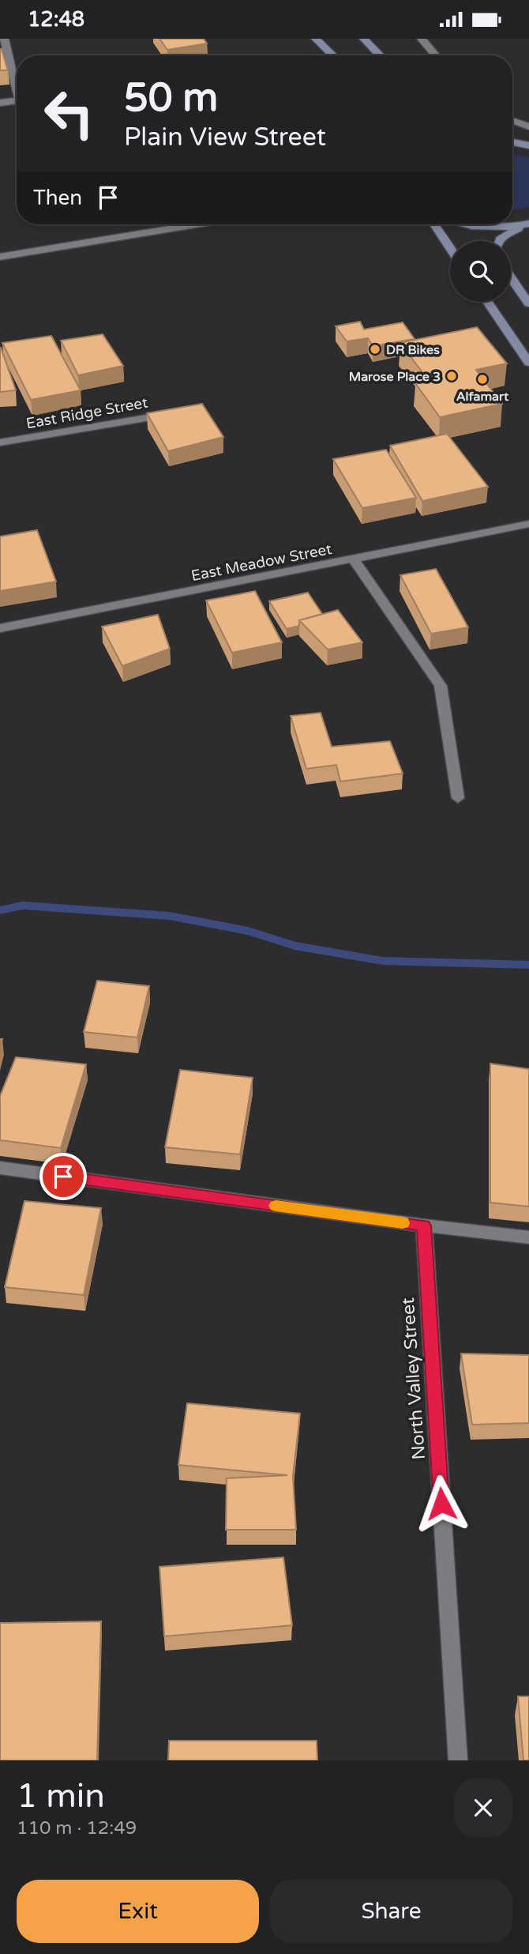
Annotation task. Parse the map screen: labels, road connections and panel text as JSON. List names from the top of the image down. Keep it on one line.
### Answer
{"streets":{"street":["East Ridge Street","East Meadow Street","North Valley Street"]},"places":["DR Bikes","Marose Place 3","Alfamart"],"page":{"status":"12:48","turn":["50 m","Plain View Street"],"then":"Then","heading":["1 min","110 m · 12:49"],"buttons":["Exit","Share"]}}
